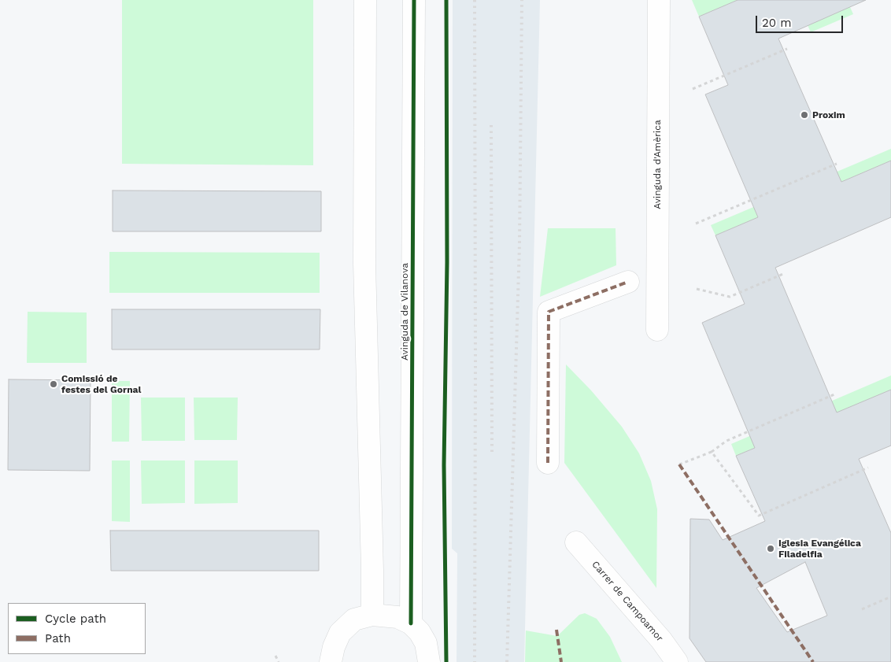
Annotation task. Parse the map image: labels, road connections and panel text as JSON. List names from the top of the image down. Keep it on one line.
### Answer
{"streets":{"street":["Avinguda d'Amèrica","Avinguda de Vilanova","Carrer de Campoamor"]},"places":["Proxim","Comissió de festes del Gornal","Iglesia Evangélica Filadelfia"],"legend":["Cycle path","Path"],"scale_bar":"20 m"}
